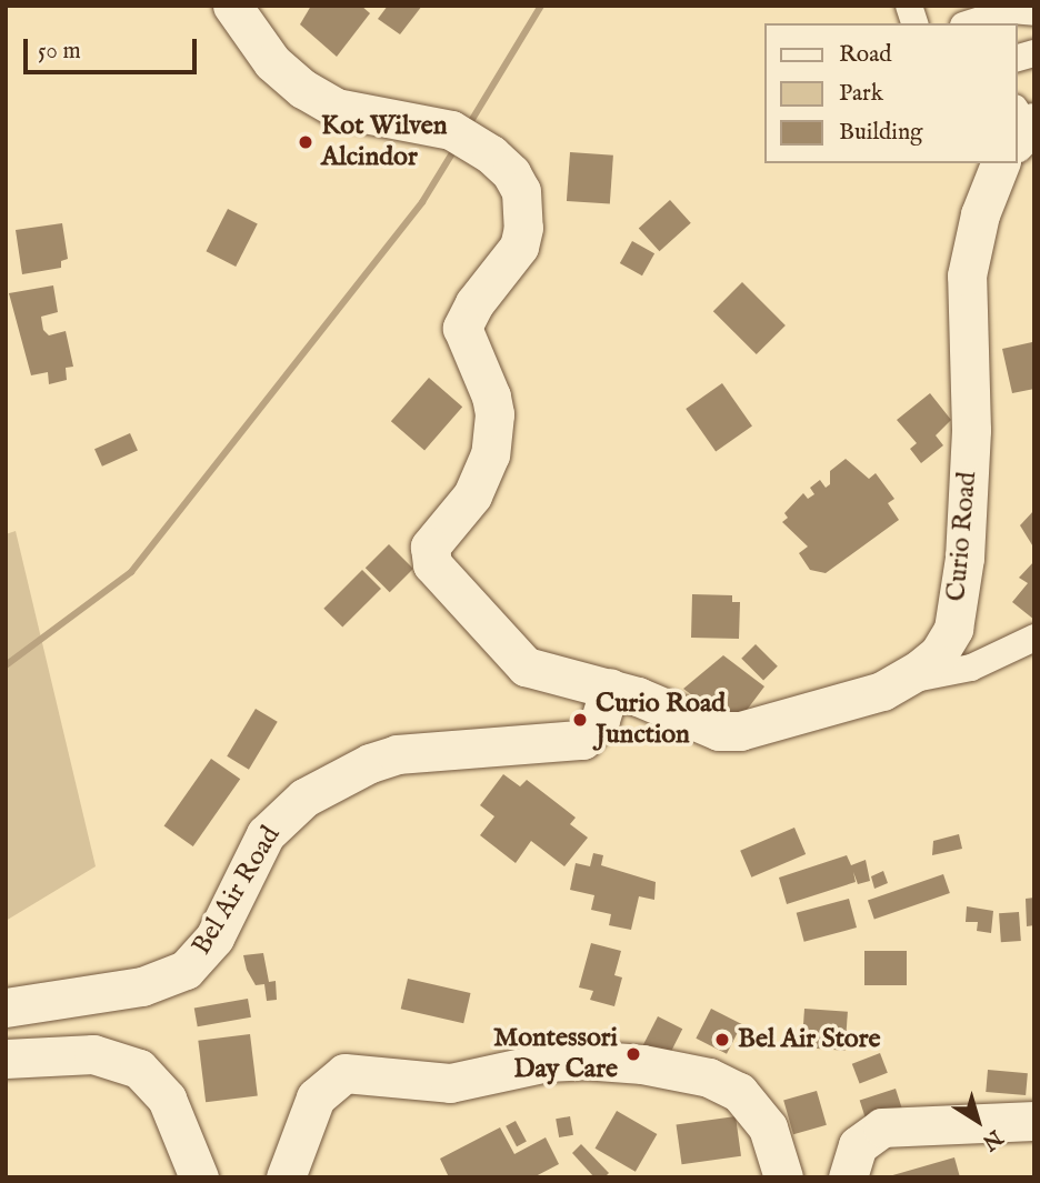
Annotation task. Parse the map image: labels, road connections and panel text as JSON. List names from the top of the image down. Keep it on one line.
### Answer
{"streets":{"main road":["Curio Road","Bel Air Road"]},"crossings":[["Curio Road","Bel Air Road"]],"places":["Kot Wilven Alcindor","Curio Road Junction","Bel Air Store","Montessori Day Care"],"legend":["Road","Park","Building"],"scale_bar":"50 m","north":"bottom right"}
